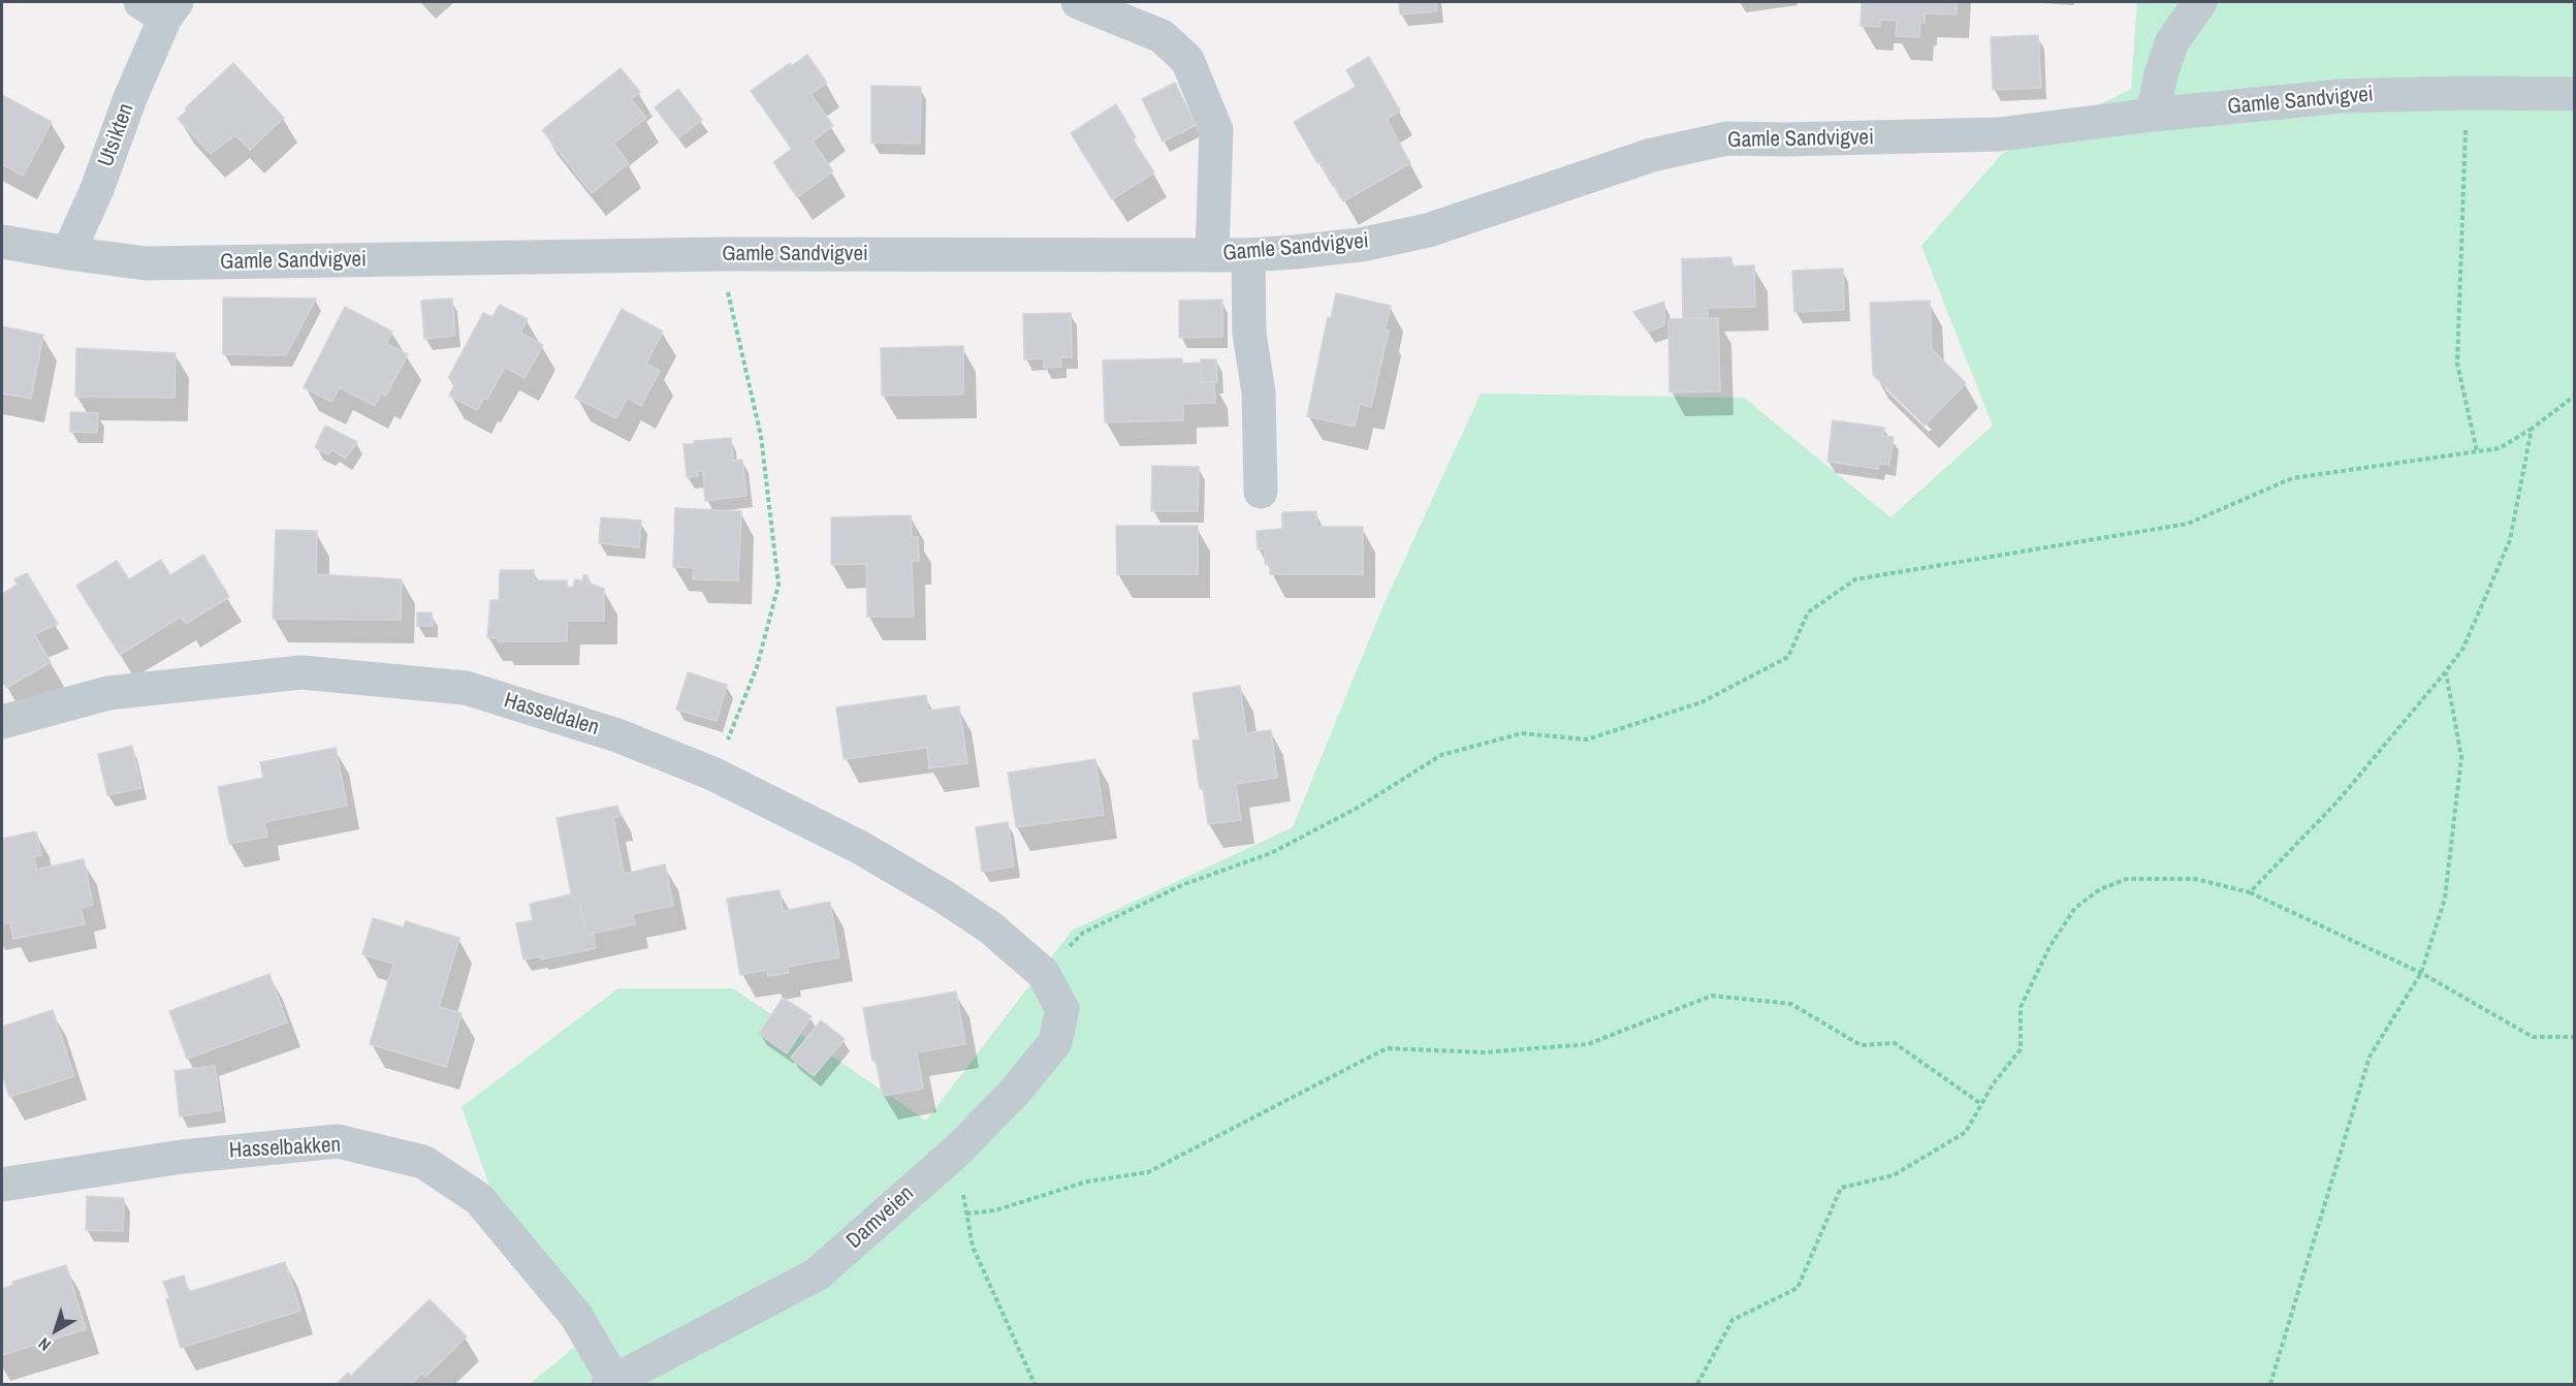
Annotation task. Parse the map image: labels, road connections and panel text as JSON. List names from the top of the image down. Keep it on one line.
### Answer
{"streets":{"street":["Gamle Sandvigvei","Utsikten","Hasseldalen","Hasselbakken","Damveien"]},"crossings":[["Gamle Sandvigvei","Utsikten"],["Hasseldalen","Damveien"],["Hasselbakken","Damveien"]],"north":"bottom left"}
